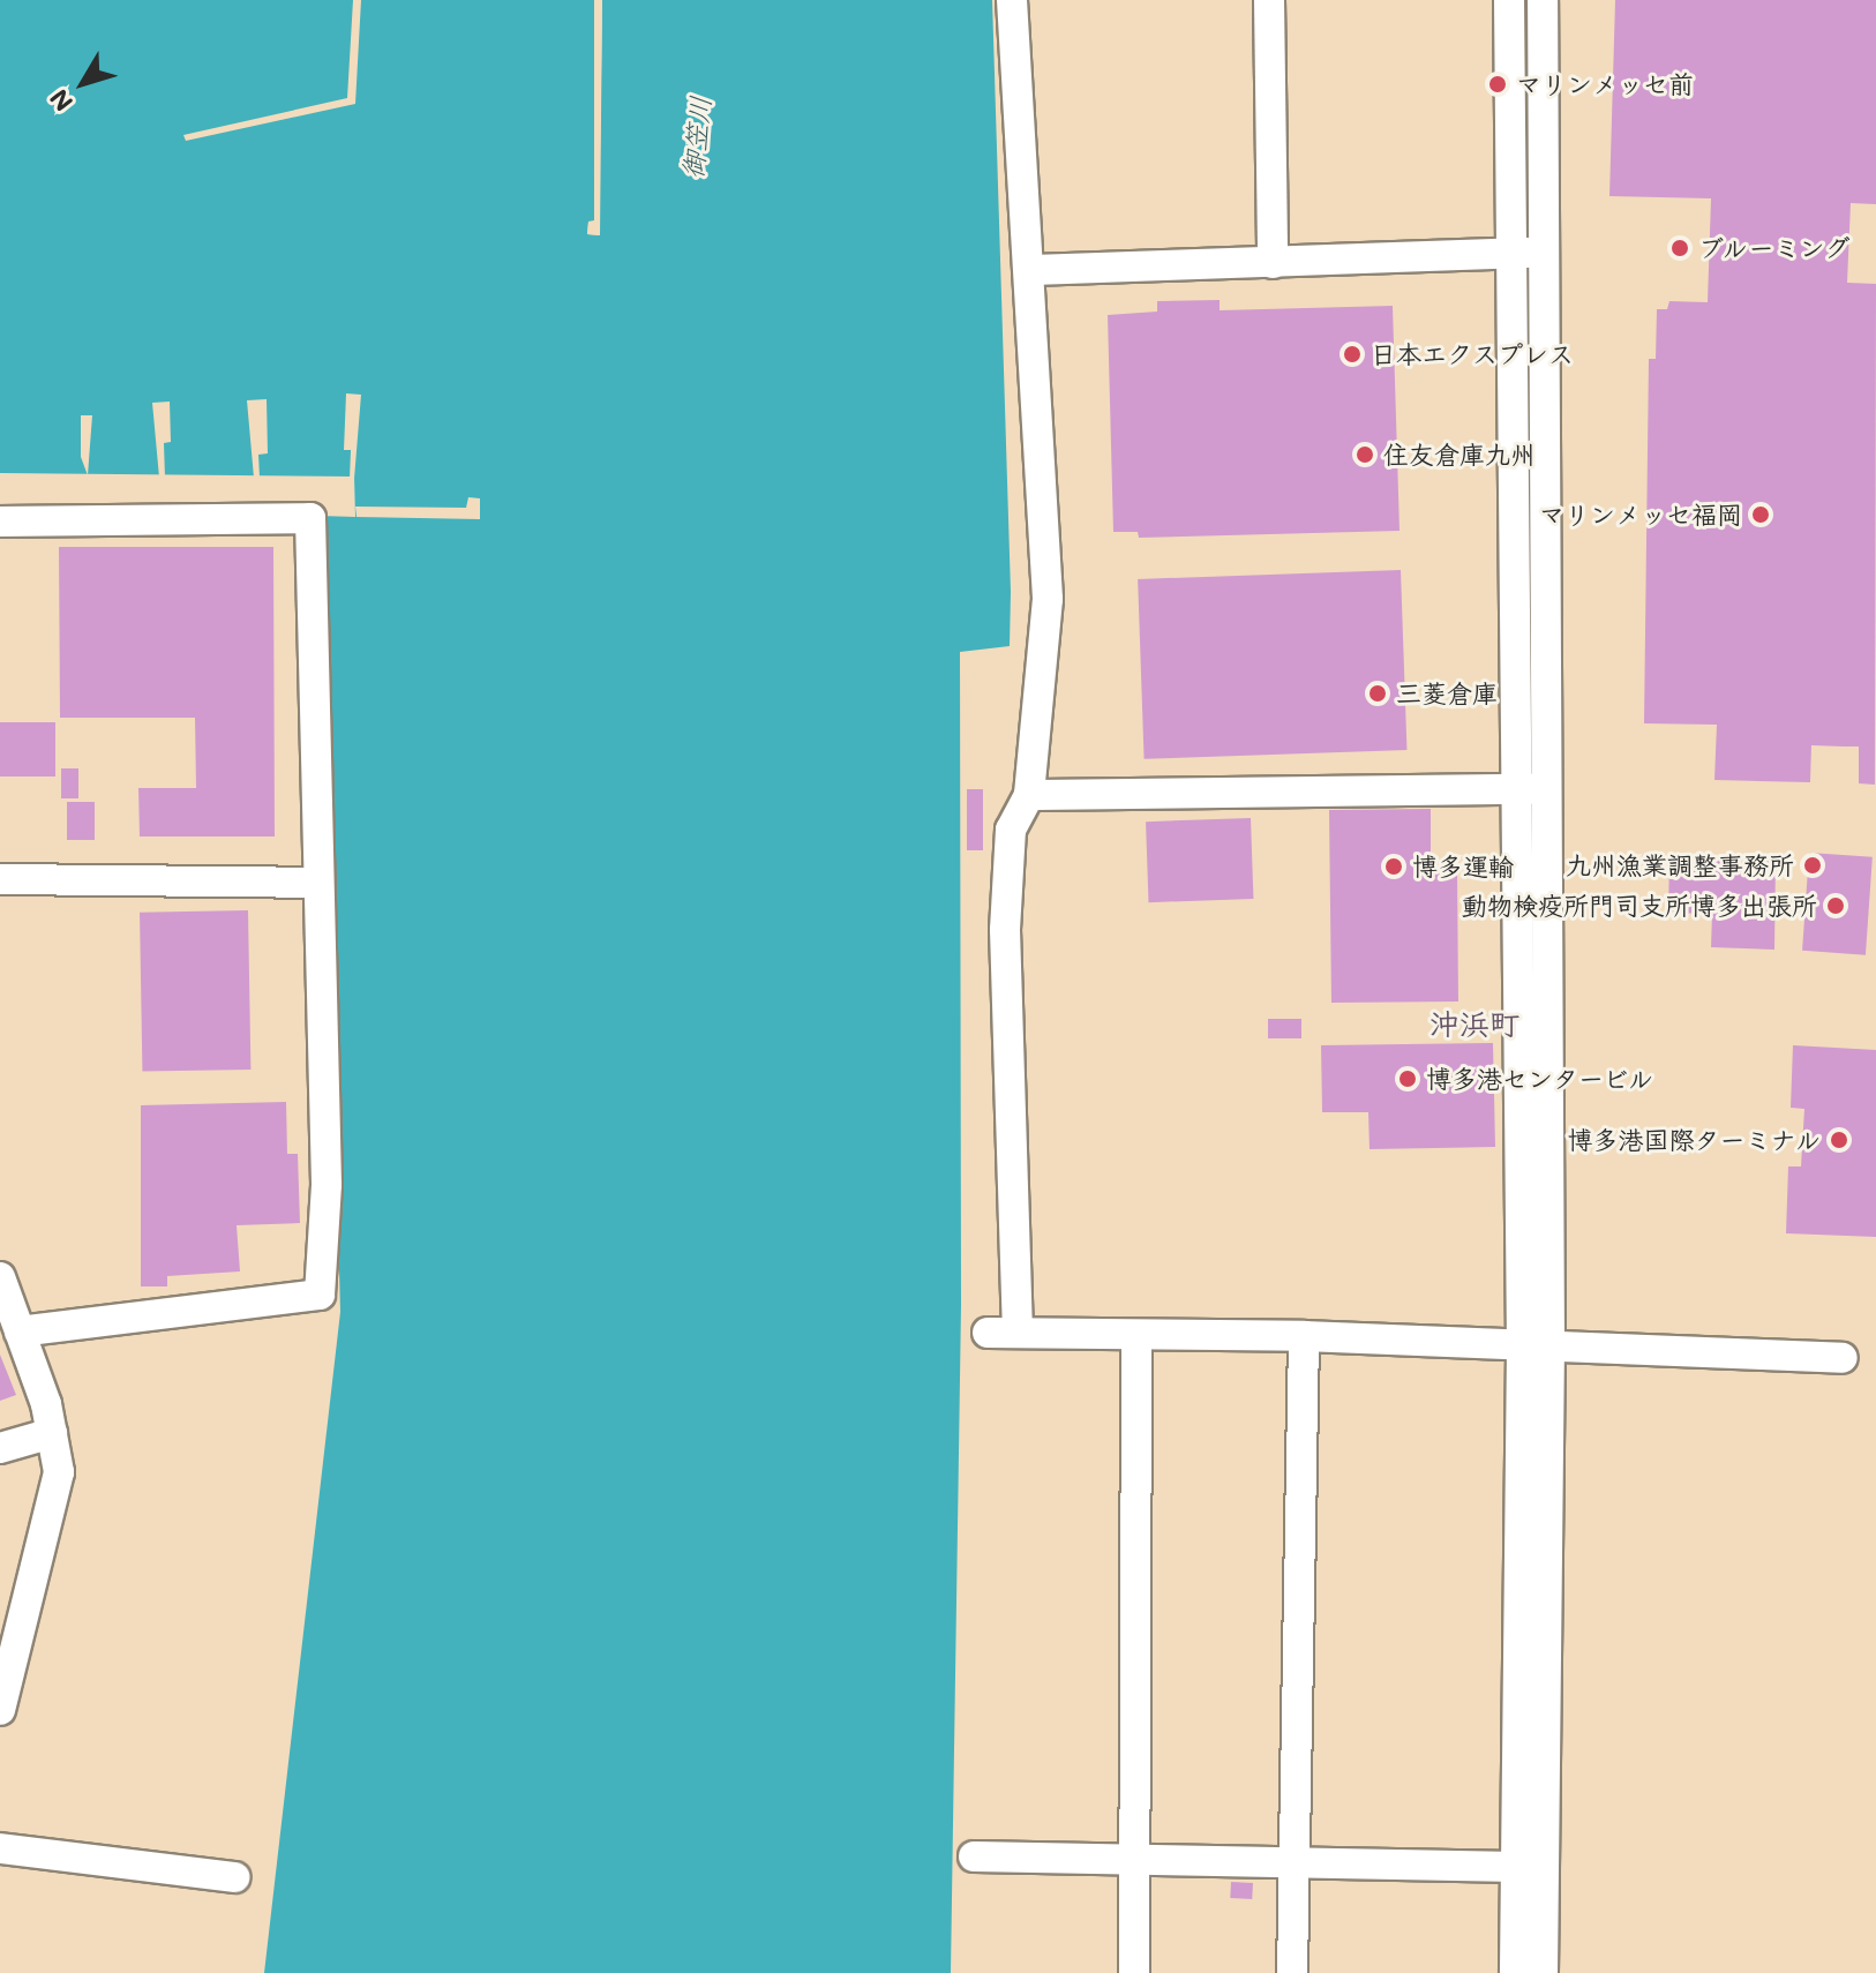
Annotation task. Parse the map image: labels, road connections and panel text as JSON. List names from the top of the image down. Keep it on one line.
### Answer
{"districts":["沖浜町"],"water":["御笠川"],"places":["マリンメッセ前","ブルーミング","日本エクスプレス","住友倉庫九州","マリンメッセ福岡","三菱倉庫","九州漁業調整事務所","博多運輸","動物検疫所門司支所博多出張所","博多港センタービル","博多港国際ターミナル"],"north":"bottom left"}
